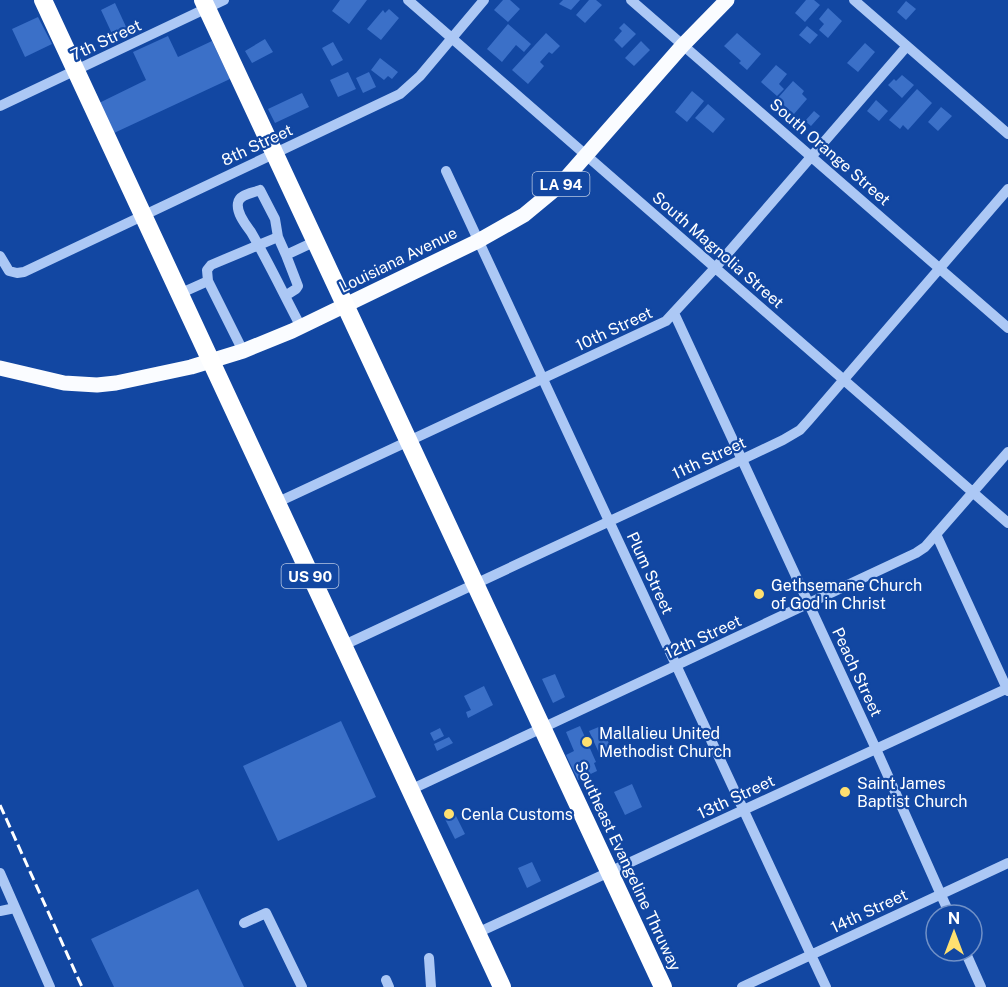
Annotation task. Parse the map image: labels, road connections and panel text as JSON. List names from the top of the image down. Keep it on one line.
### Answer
{"streets":{"highway":["US 90","Southeast Evangeline Thruway"],"main road":["LA 94","Louisiana Avenue"],"street":["7th Street","8th Street","South Orange Street","South Magnolia Street","10th Street","11th Street","Plum Street","12th Street","Peach Street","13th Street","14th Street"]},"crossings":[["7th Street","US 90"],["7th Street","Southeast Evangeline Thruway"],["8th Street","South Magnolia Street"],["8th Street","US 90"],["8th Street","Southeast Evangeline Thruway"],["South Orange Street","Louisiana Avenue"],["South Orange Street","10th Street"],["South Orange Street","11th Street"],["South Magnolia Street","Louisiana Avenue"],["South Magnolia Street","10th Street"],["South Magnolia Street","11th Street"],["South Magnolia Street","12th Street"],["Louisiana Avenue","Plum Street"],["Louisiana Avenue","US 90"],["Louisiana Avenue","Southeast Evangeline Thruway"],["10th Street","Plum Street"],["10th Street","US 90"],["10th Street","Peach Street"],["10th Street","Southeast Evangeline Thruway"],["11th Street","Plum Street"],["11th Street","US 90"],["11th Street","Peach Street"],["11th Street","Southeast Evangeline Thruway"],["Plum Street","12th Street"],["Plum Street","13th Street"],["Plum Street","14th Street"],["US 90","12th Street"],["US 90","13th Street"],["12th Street","Peach Street"],["12th Street","Southeast Evangeline Thruway"],["Peach Street","13th Street"],["Peach Street","14th Street"],["13th Street","Southeast Evangeline Thruway"]],"places":["Gethsemane Church of God in Christ","Mallalieu United Methodist Church","Saint James Baptist Church","Cenla Customs"],"north":"top"}
